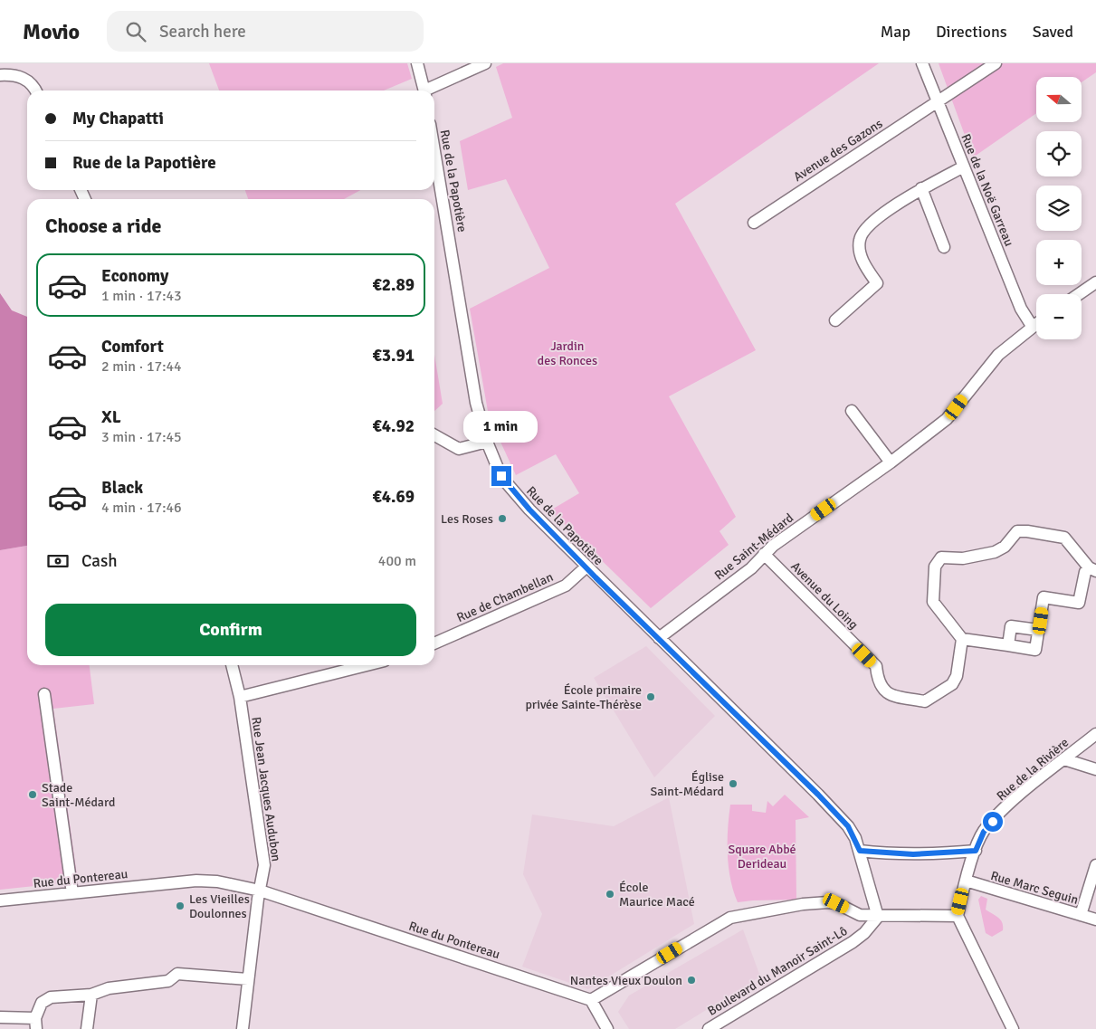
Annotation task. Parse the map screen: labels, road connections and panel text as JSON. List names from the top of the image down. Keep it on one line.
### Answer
{"streets":{"street":["Avenue des Gazons","Rue de la Papotière","Rue de la Noë Garreau","Rue Saint-Médard","Avenue du Loing","Rue de Chambellan","Rue de la Rivière","Rue Jean Jacques Audubon","Rue du Pontereau","Rue Marc Seguin","Boulevard du Manoir Saint-Lô"]},"crossings":[["Avenue des Gazons","Rue de la Noë Garreau"],["Rue de la Papotière","Rue Saint-Médard"],["Rue de la Papotière","Rue de Chambellan"],["Rue de la Papotière","Boulevard du Manoir Saint-Lô"],["Rue de la Noë Garreau","Rue Saint-Médard"],["Rue Saint-Médard","Avenue du Loing"],["Rue de la Rivière","Rue Marc Seguin"],["Rue Jean Jacques Audubon","Rue du Pontereau"]],"parks":["Jardin des Ronces","Square Abbé Derideau"],"places":["Les Roses","École primaire privée Sainte-Thérèse","Église Saint-Médard","Stade Saint-Médard","École Maurice Macé","Les Vieilles Doulonnes","Nantes Vieux Doulon"],"north":"left","page":{"header":"Movio","search":"Search here","nav":["Map","Directions","Saved"],"map_buttons":["+","−"],"banner":["My Chapatti","Rue de la Papotière"],"heading":"Choose a ride","list":[{"name":"Economy","note":"1 min · 17:43","value":"€2.89"},{"name":"Comfort","note":"2 min · 17:44","value":"€3.91"},{"name":"XL","note":"3 min · 17:45","value":"€4.92"},{"name":"Black","note":"4 min · 17:46","value":"€4.69"}],"bubble":"1 min","pay":["Cash","400 m"],"buttons":"Confirm"}}
